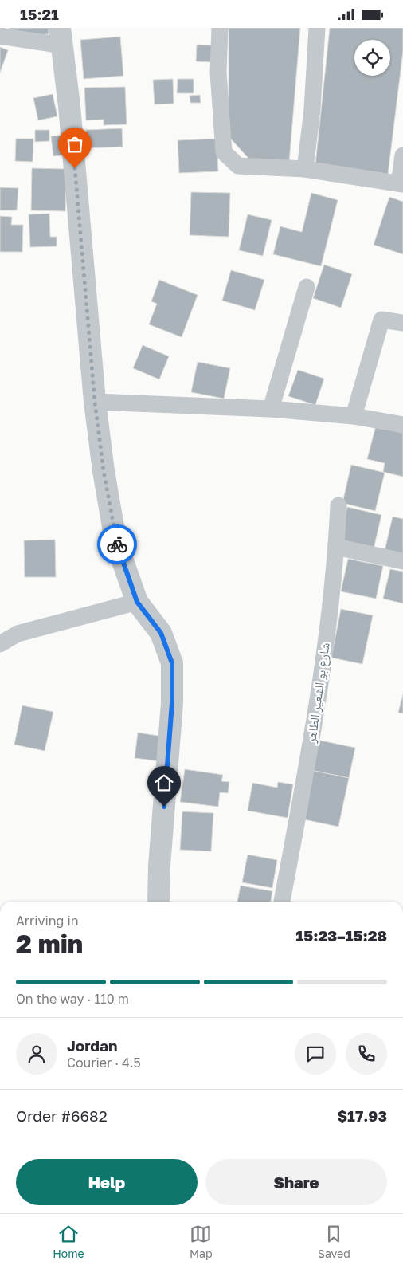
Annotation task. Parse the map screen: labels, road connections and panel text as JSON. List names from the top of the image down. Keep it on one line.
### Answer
{"streets":{"street":["شارع بو الشعير الطاهر"]},"page":{"status":"15:21","heading":["2 min","Arriving in","15:23–15:28"],"panel":["Jordan","Courier · 4.5","Order #6682","$17.93"],"bar":"On the way · 110 m","buttons":["Help","Share"],"tabs":["Home","Map","Saved"]}}
